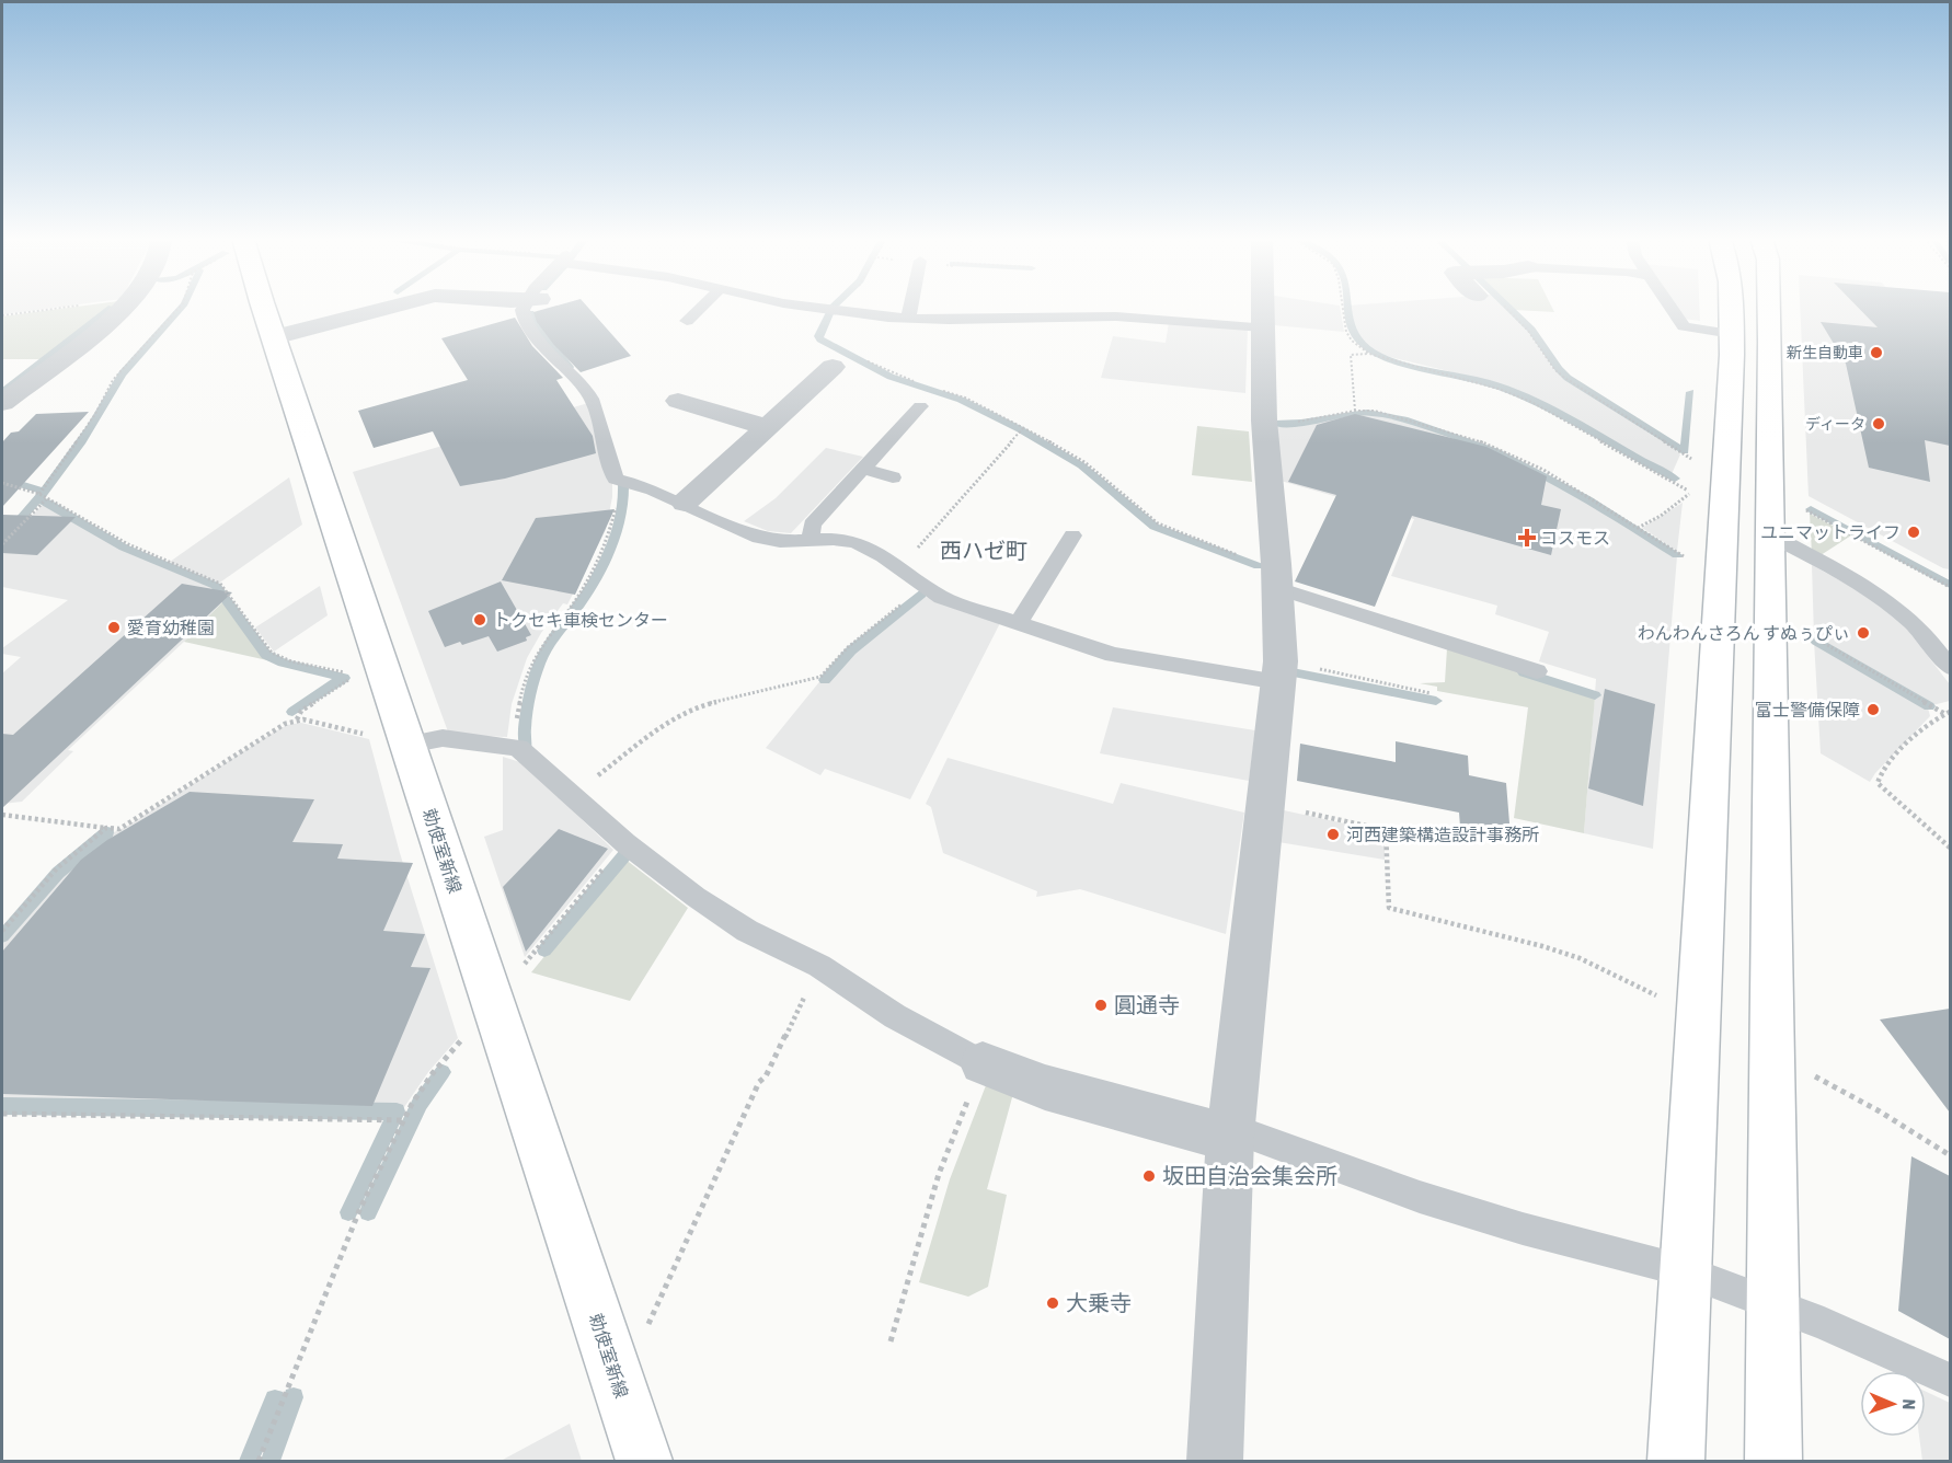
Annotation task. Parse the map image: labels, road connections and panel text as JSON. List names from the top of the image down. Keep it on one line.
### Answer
{"streets":{"street":["勅使室新線"]},"districts":["西ハゼ町"],"places":{"other":["新生自動車","ディータ","ユニマットライフ","トクセキ車検センター","愛育幼稚園","わんわんさろん すぬぅぴぃ","富士警備保障","河西建築構造設計事務所","圓通寺","坂田自治会集会所","大乗寺"],"health":["コスモス"]},"north":"right"}
